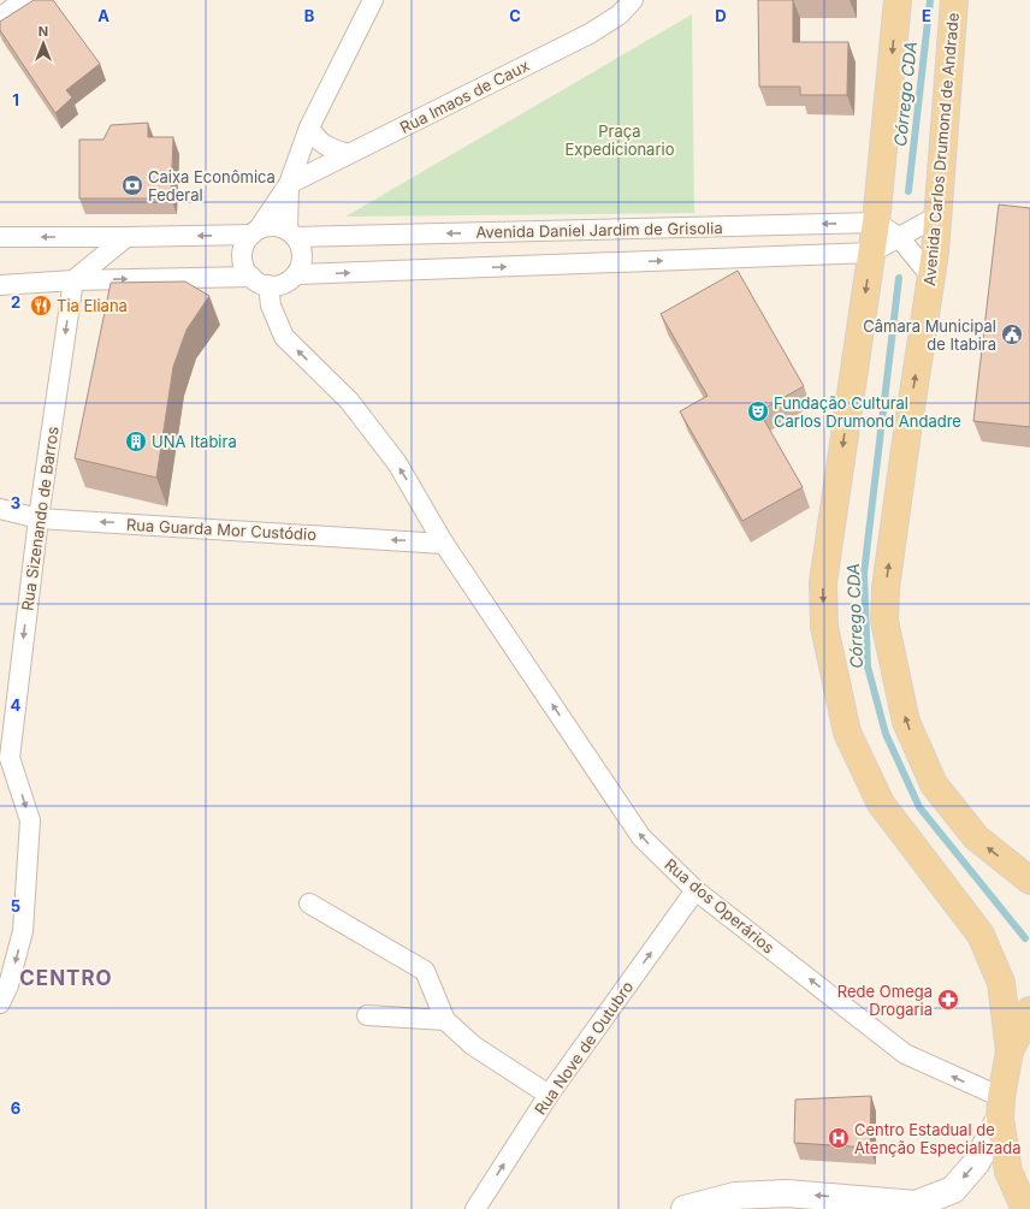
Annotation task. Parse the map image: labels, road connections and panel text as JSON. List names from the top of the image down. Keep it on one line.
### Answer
{"streets":{"main road":["Avenida Carlos Drumond de Andrade"],"street":["Rua Imaos de Caux","Avenida Daniel Jardim de Grisolia","Rua Sizenando de Barros","Rua Guarda Mor Custódio","Rua dos Operários","Rua Nove de Outubro"]},"crossings":[["Avenida Carlos Drumond de Andrade","Avenida Daniel Jardim de Grisolia"],["Avenida Daniel Jardim de Grisolia","Rua Sizenando de Barros"],["Avenida Daniel Jardim de Grisolia","Rua dos Operários"],["Rua Sizenando de Barros","Rua Guarda Mor Custódio"],["Rua Guarda Mor Custódio","Rua dos Operários"],["Rua dos Operários","Rua Nove de Outubro"]],"one_way":["Rua Sizenando de Barros","Rua Guarda Mor Custódio","Rua dos Operários","Rua Nove de Outubro"],"districts":["CENTRO"],"water":["Córrego CDA"],"parks":["Praça Expedicionario"],"places":{"bank":["Caixa Econômica Federal"],"restaurant":["Tia Eliana"],"public building":["Câmara Municipal de Itabira"],"theatre":["Fundação Cultural Carlos Drumond Andadre"],"building":["UNA Itabira"],"pharmacy":["Rede Omega Drogaria"],"hospital":["Centro Estadual de Atenção Especializada"]},"north":"top","grid":{"columns":["A","B","C","D","E"],"rows":["1","2","3","4","5","6"]}}
